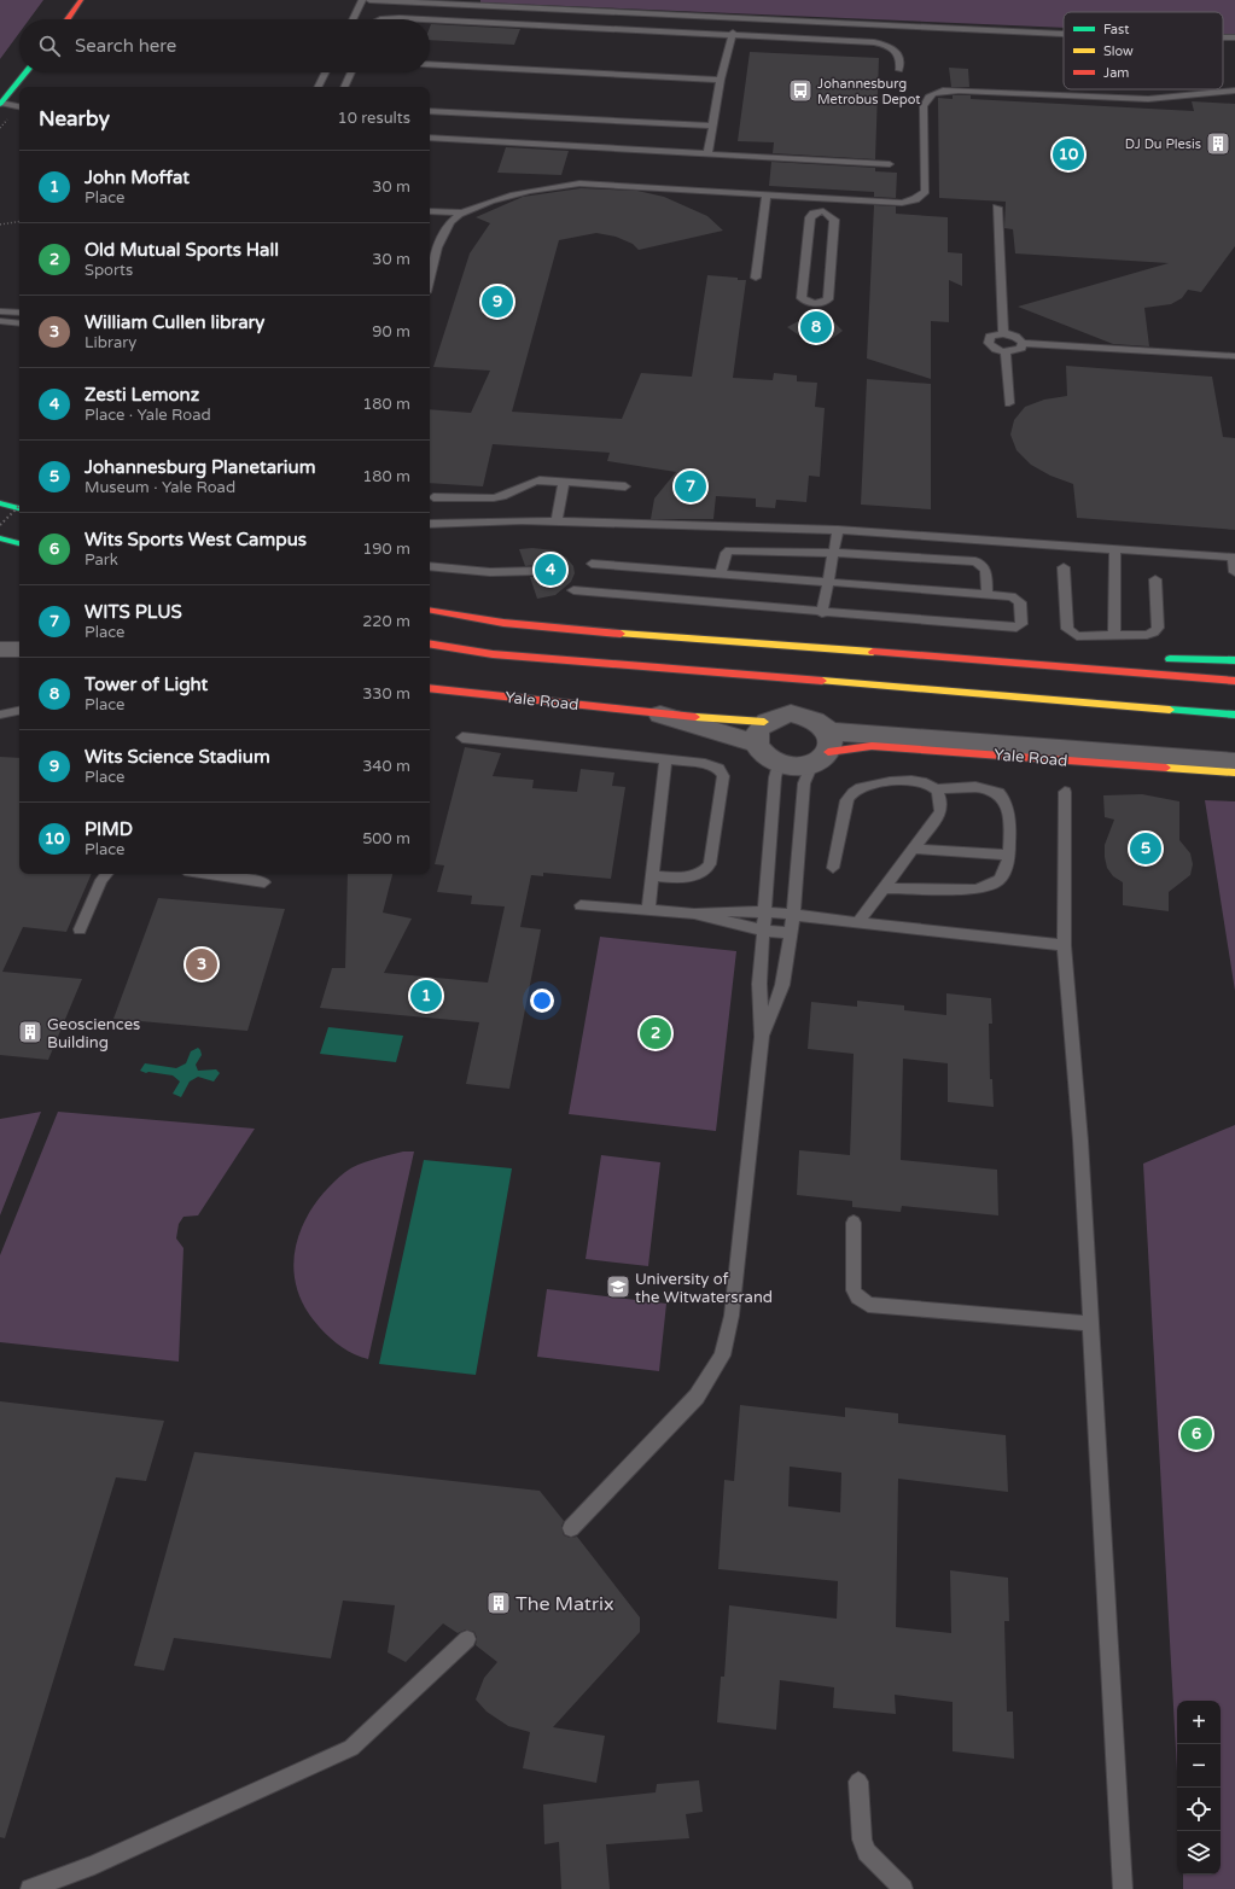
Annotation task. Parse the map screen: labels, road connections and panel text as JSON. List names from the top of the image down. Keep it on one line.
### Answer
{"streets":{"main road":["Yale Road"]},"places":{"bus stop":["Johannesburg Metrobus Depot"],"building":["DJ Du Plesis","Geosciences Building","The Matrix"],"school or university":["University of the Witwatersrand"]},"legend":["Fast","Slow","Jam"],"page":{"search":"Search here","heading":["Nearby","10 results"],"pins":["10","9","8","7","4","5","3","1","2","6"],"list":[{"mark":"1","name":"John Moffat","note":"Place","value":"30 m"},{"mark":"2","name":"Old Mutual Sports Hall","note":"Sports","value":"30 m"},{"mark":"3","name":"William Cullen library","note":"Library","value":"90 m"},{"mark":"4","name":"Zesti Lemonz","note":"Place · Yale Road","value":"180 m"},{"mark":"5","name":"Johannesburg Planetarium","note":"Museum · Yale Road","value":"180 m"},{"mark":"6","name":"Wits Sports West Campus","note":"Park","value":"190 m"},{"mark":"7","name":"WITS PLUS","note":"Place","value":"220 m"},{"mark":"8","name":"Tower of Light","note":"Place","value":"330 m"},{"mark":"9","name":"Wits Science Stadium","note":"Place","value":"340 m"},{"mark":"10","name":"PIMD","note":"Place","value":"500 m"}],"map_buttons":["+","−"]}}
